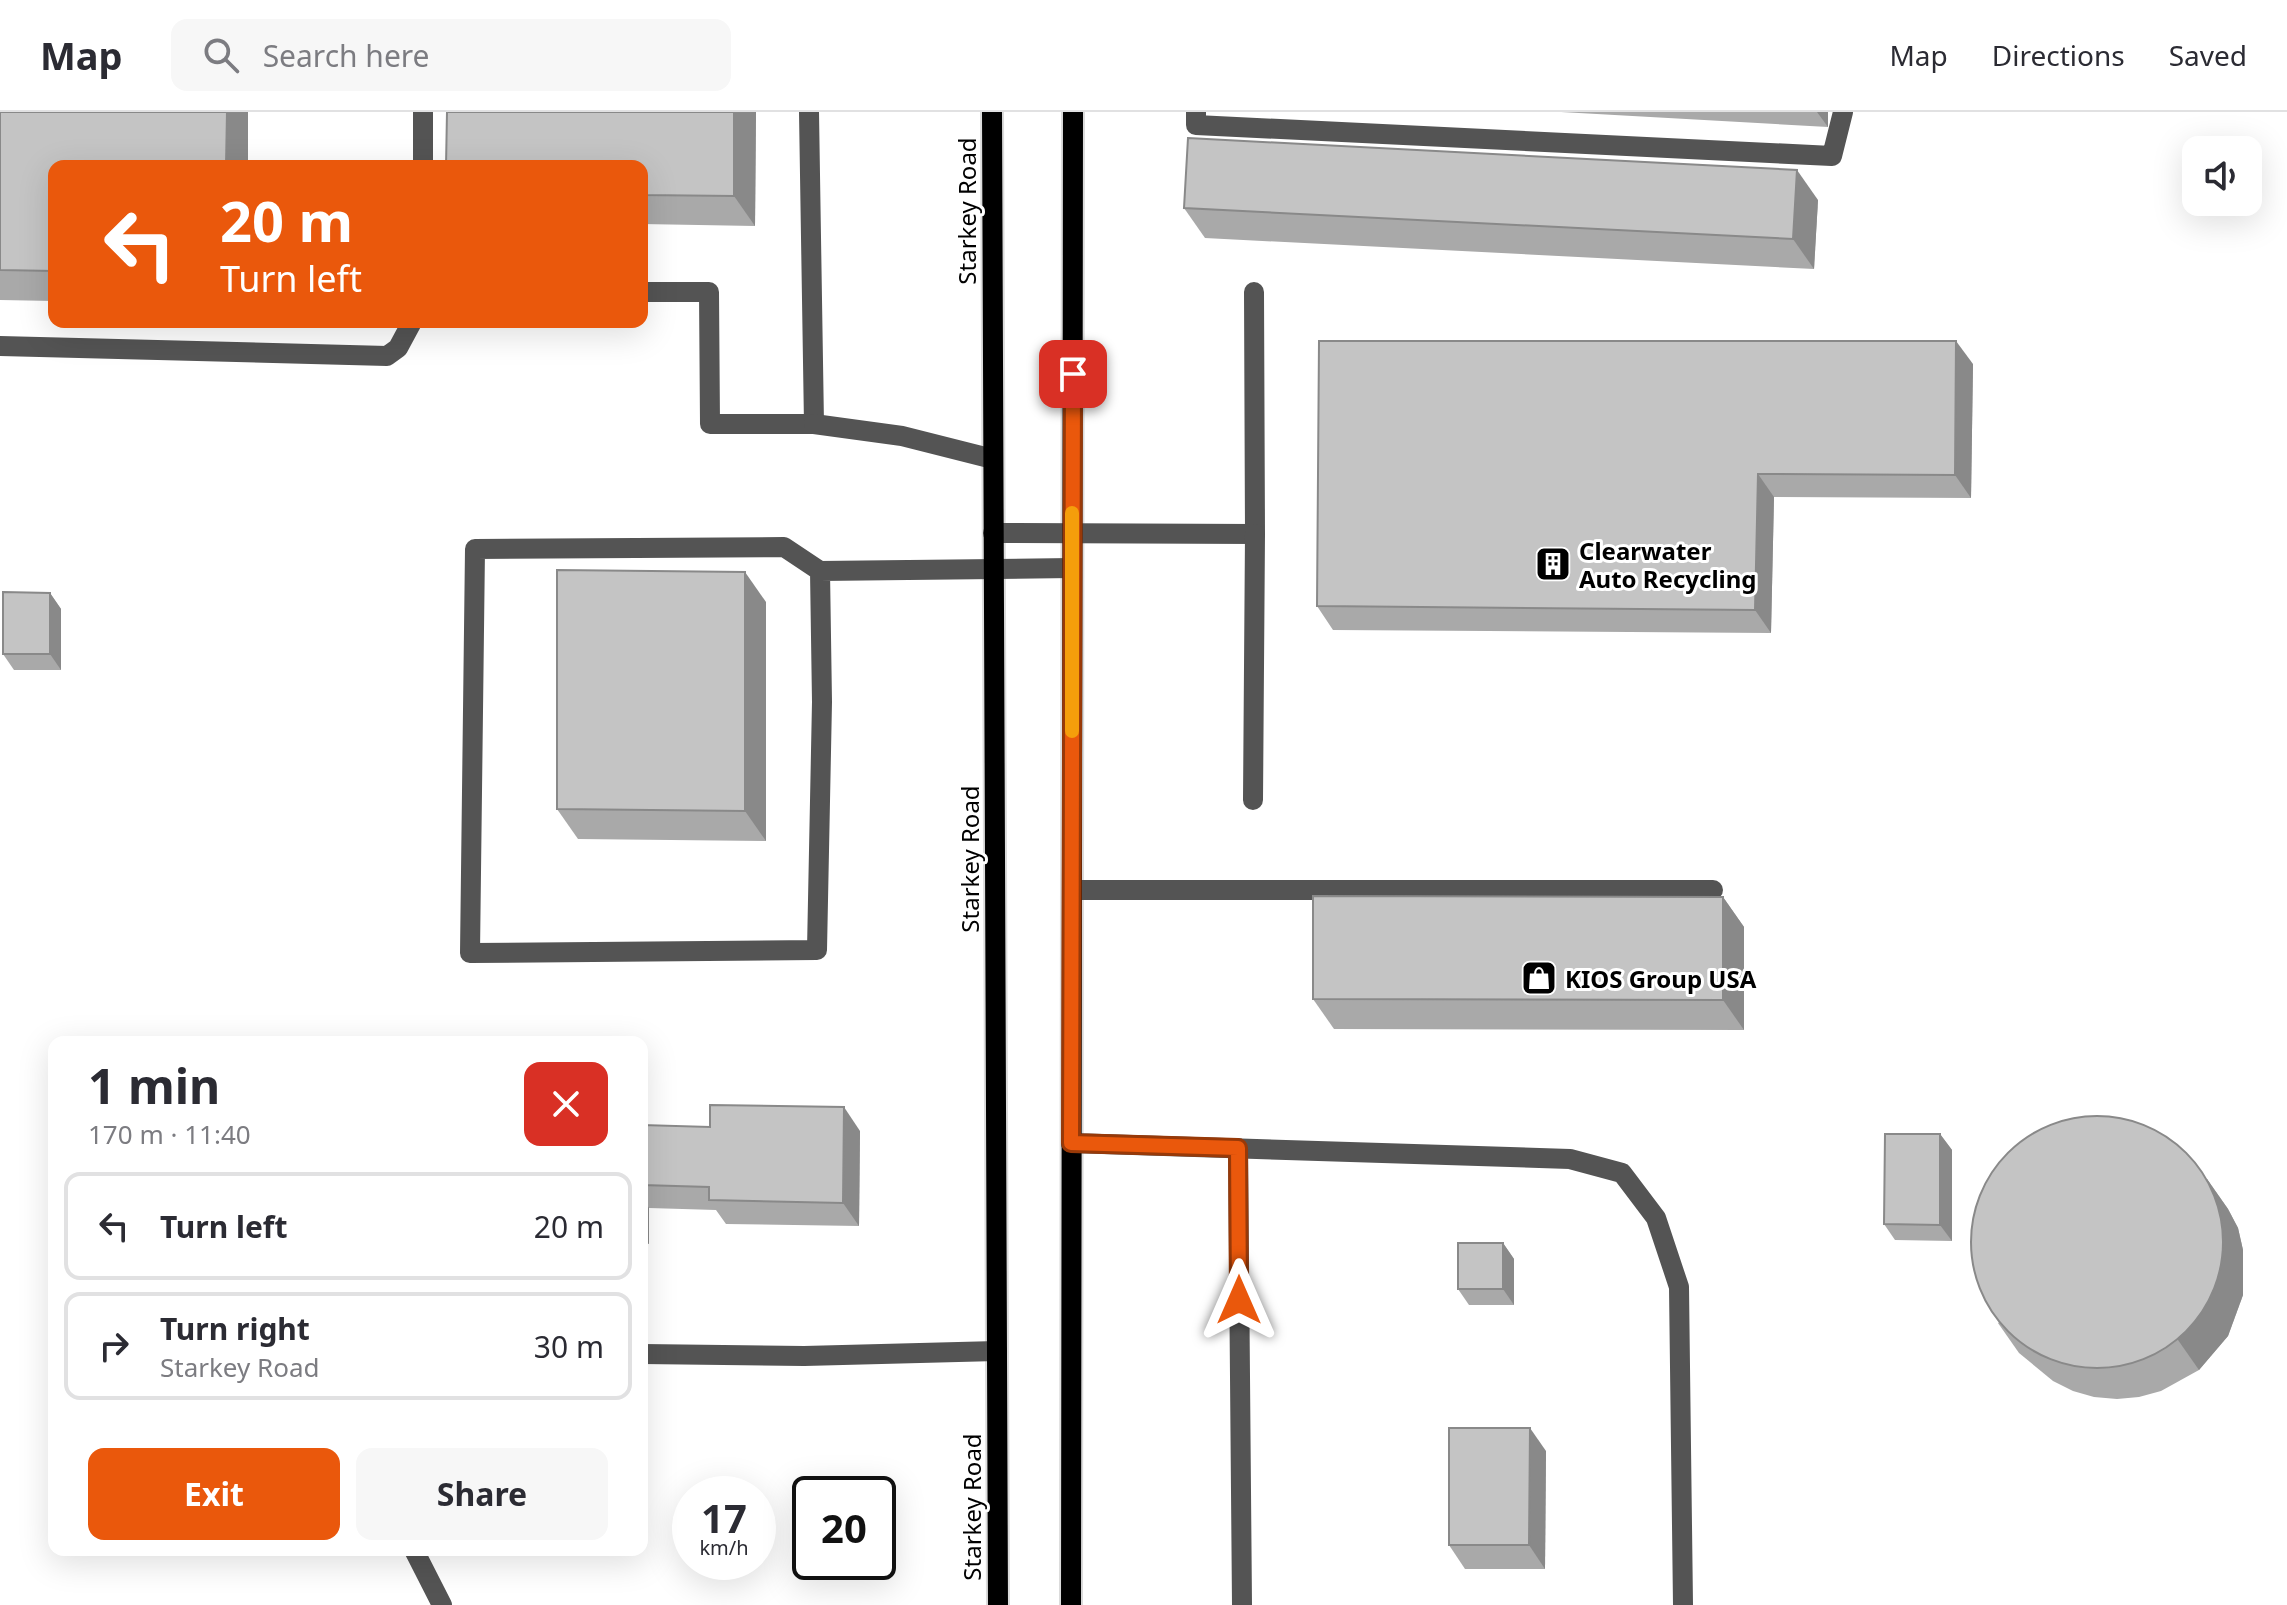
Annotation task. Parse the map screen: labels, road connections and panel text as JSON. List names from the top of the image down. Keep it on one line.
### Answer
{"streets":{"main road":["Starkey Road"]},"places":{"building":["Clearwater Auto Recycling"],"shop":["KIOS Group USA"]},"page":{"header":"Map","search":"Search here","nav":["Map","Directions","Saved"],"turn":["20 m","Turn left"],"heading":["1 min","170 m · 11:40"],"list":[{"name":"Turn left","value":"20 m"},{"name":"Turn right","note":"Starkey Road","value":"30 m"}],"buttons":["Exit","Share"],"speed":"17 km/h","limit":"20"}}
